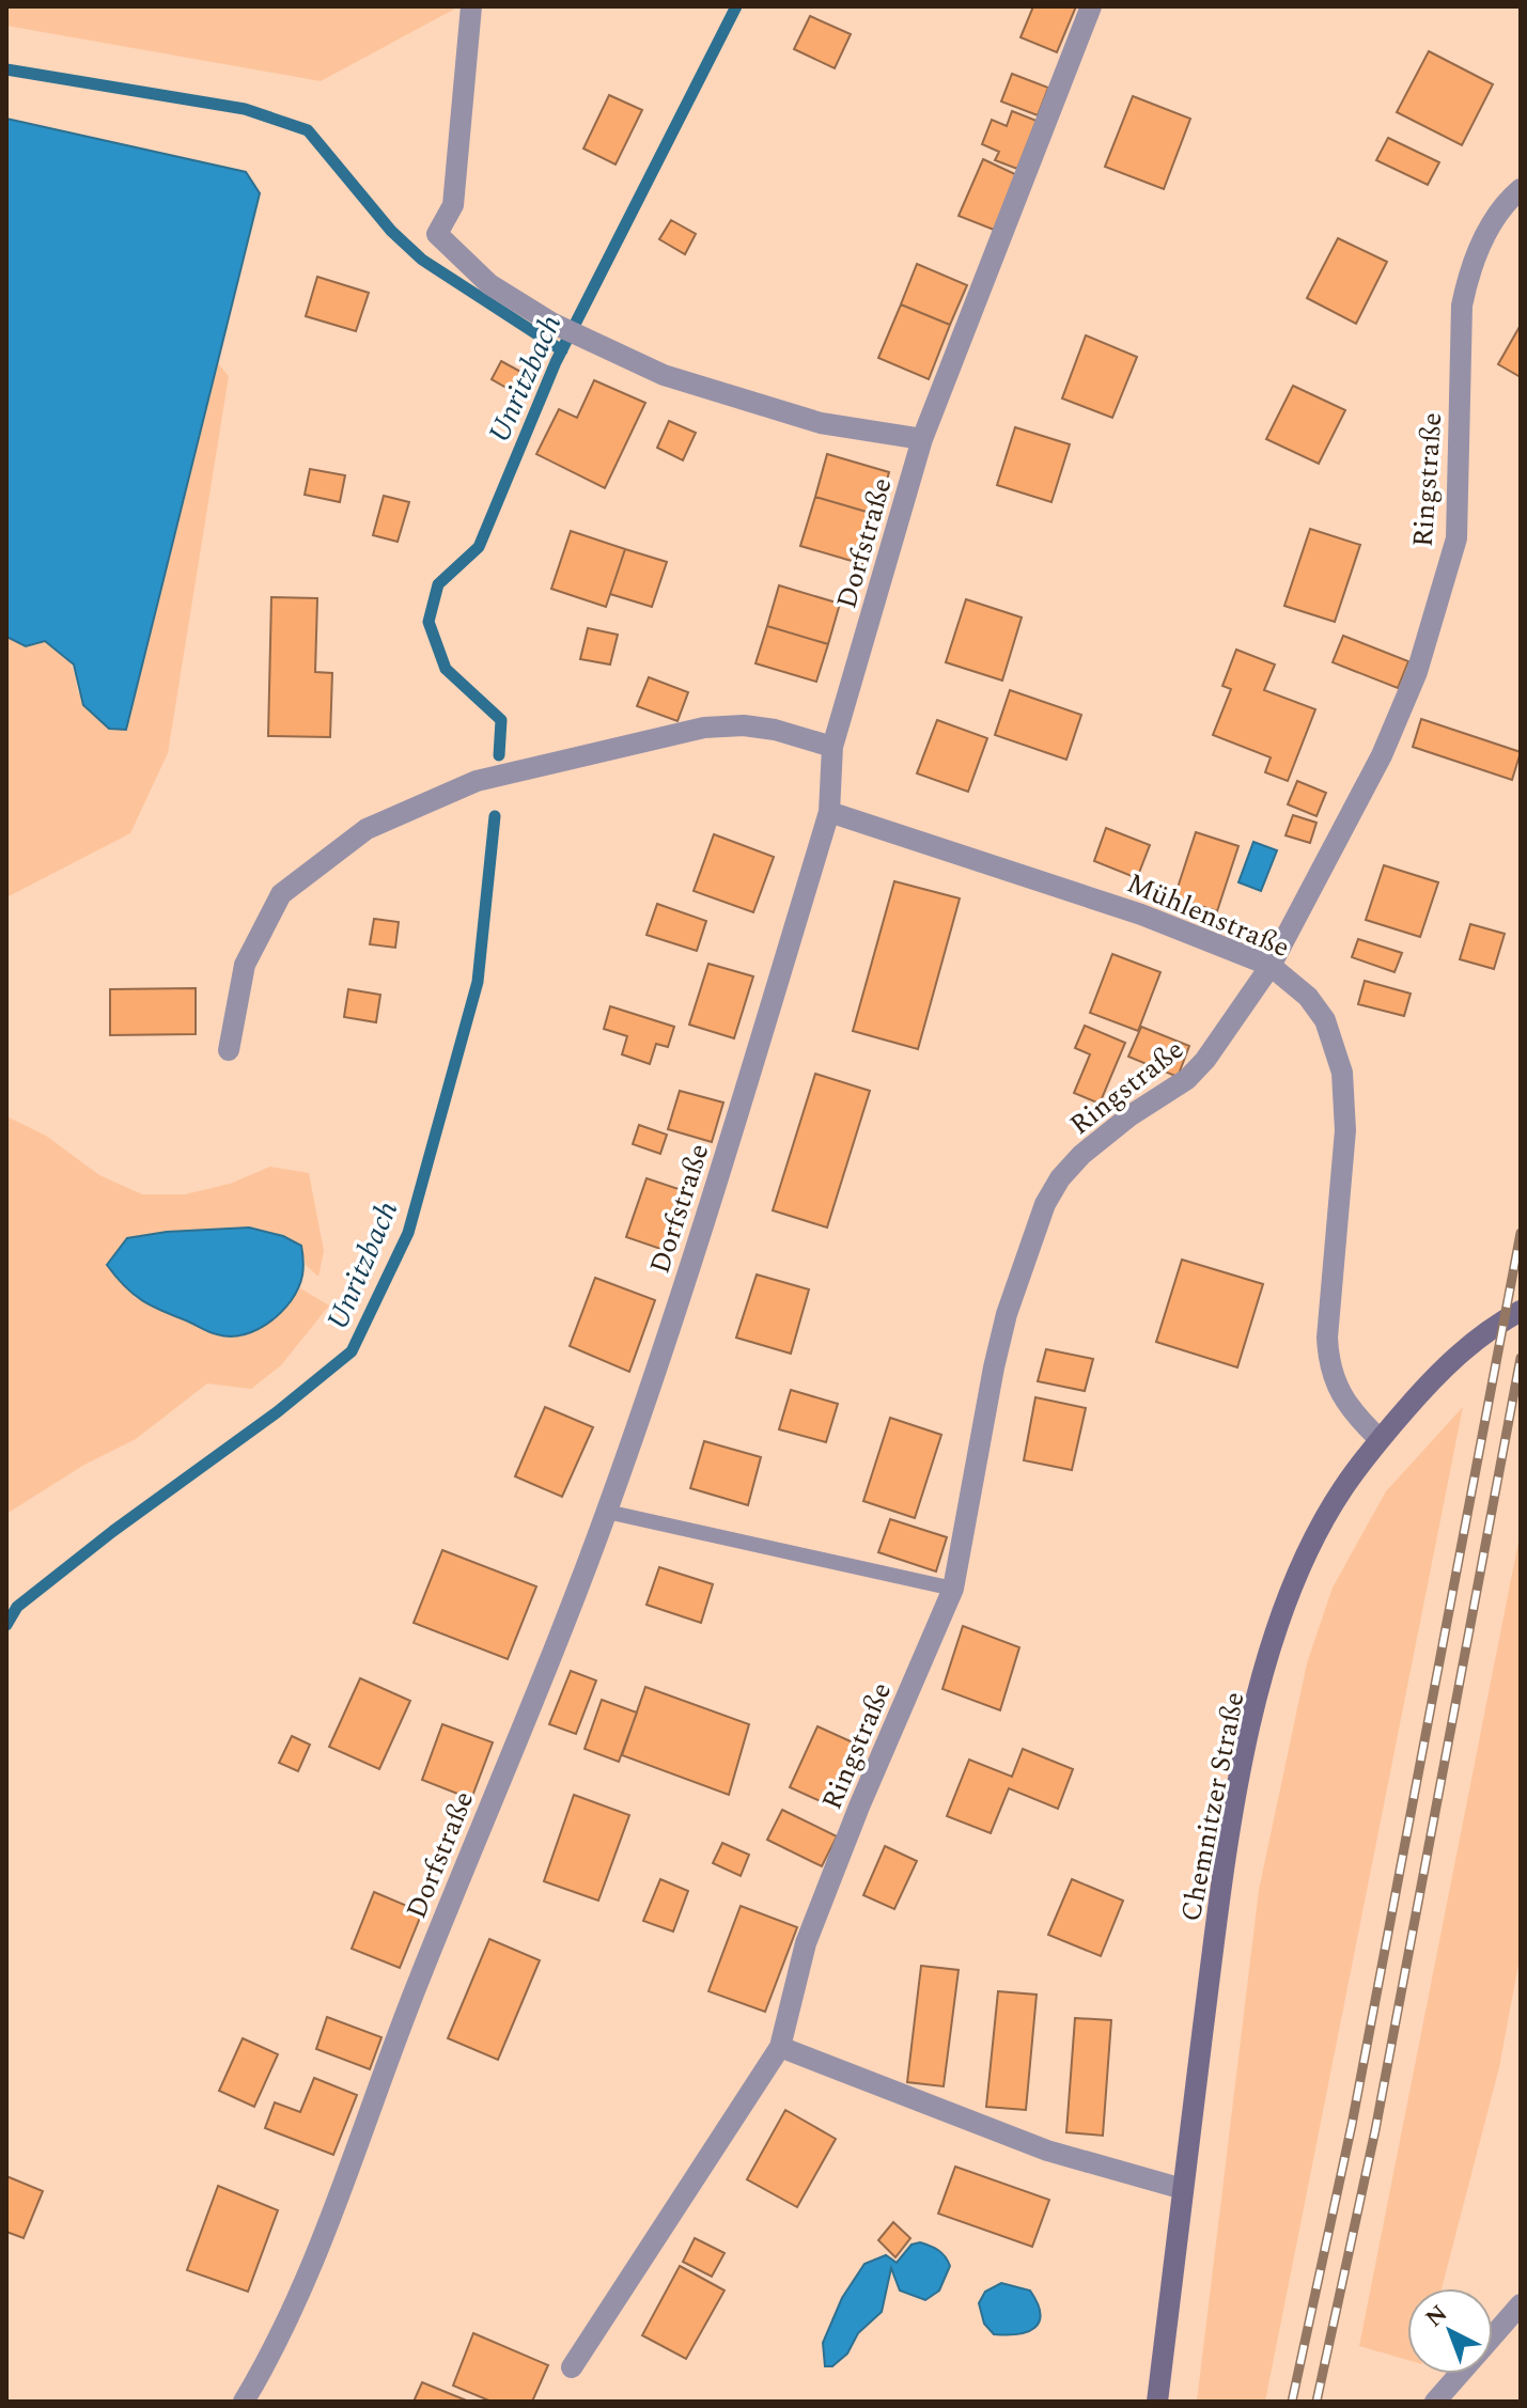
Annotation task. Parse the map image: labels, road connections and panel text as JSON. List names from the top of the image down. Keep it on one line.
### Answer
{"streets":{"main road":["Chemnitzer Straße"],"street":["Ringstraße","Dorfstraße","Mühlenstraße"]},"crossings":[["Ringstraße","Mühlenstraße"],["Dorfstraße","Mühlenstraße"],["Mühlenstraße","Chemnitzer Straße"]],"water":["Unritzbach"],"north":"top left"}
